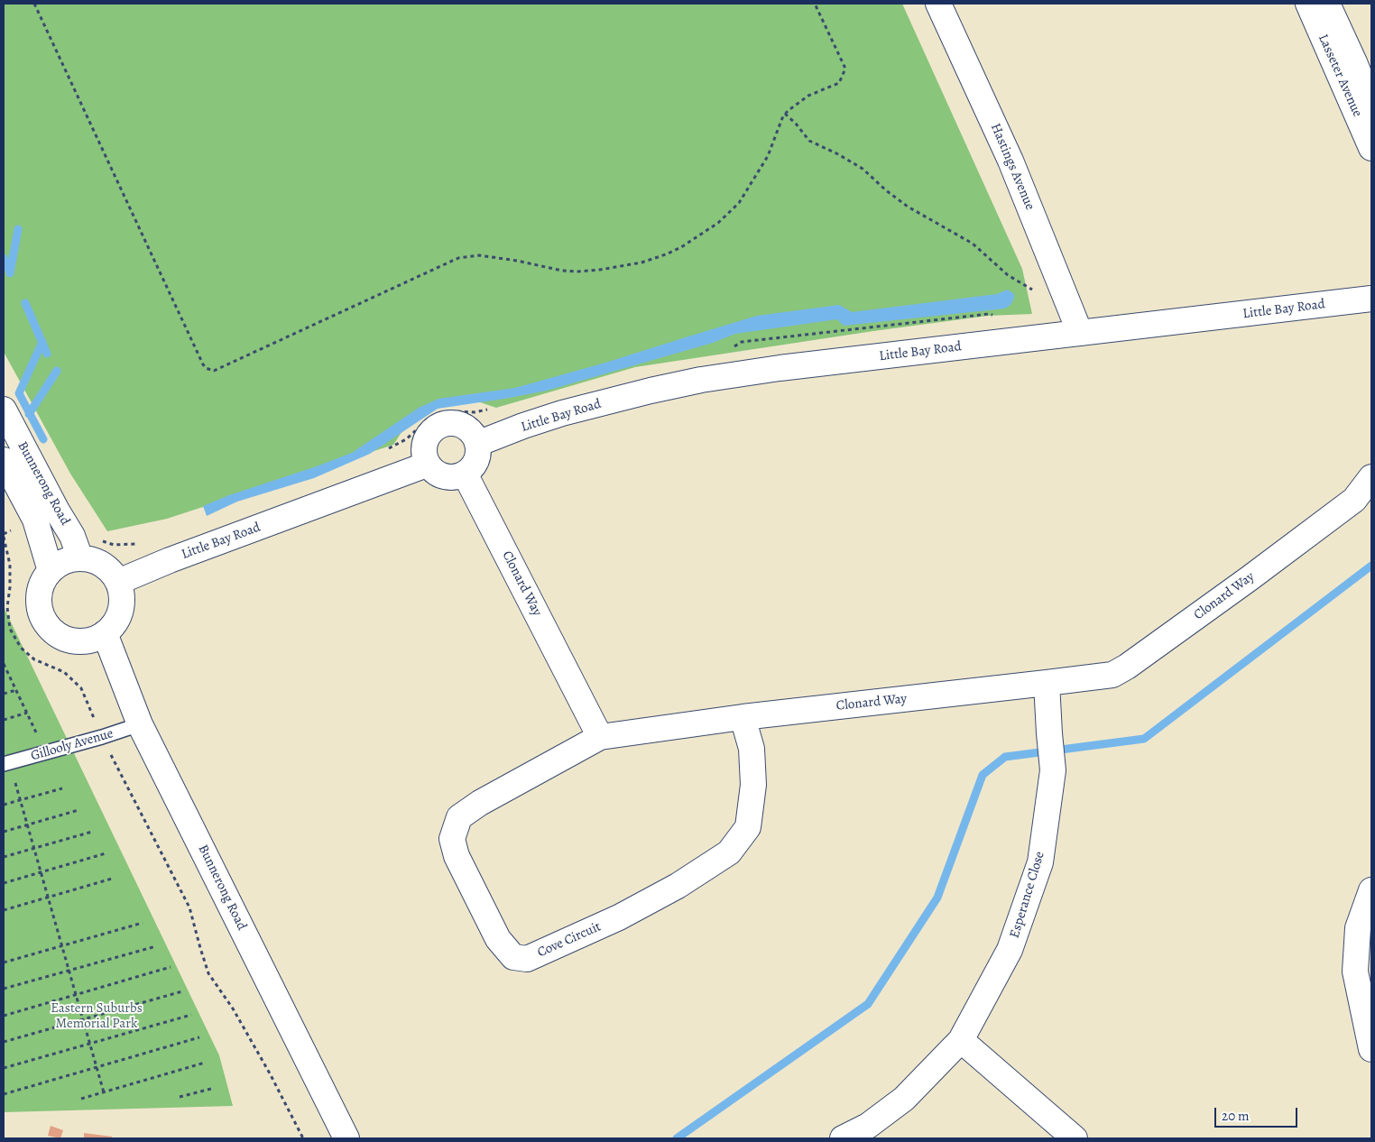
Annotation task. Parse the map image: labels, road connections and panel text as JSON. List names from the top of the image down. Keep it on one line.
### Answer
{"streets":{"street":["Lasseter Avenue","Hastings Avenue","Little Bay Road","Bunnerong Road","Clonard Way","Esperance Close","Cove Circuit"],"lane":["Gillooly Avenue"]},"crossings":[["Hastings Avenue","Little Bay Road"],["Little Bay Road","Bunnerong Road"],["Little Bay Road","Clonard Way"],["Bunnerong Road","Gillooly Avenue"],["Clonard Way","Esperance Close"],["Clonard Way","Cove Circuit"]],"parks":["Eastern Suburbs Memorial Park"],"scale_bar":"20 m"}
